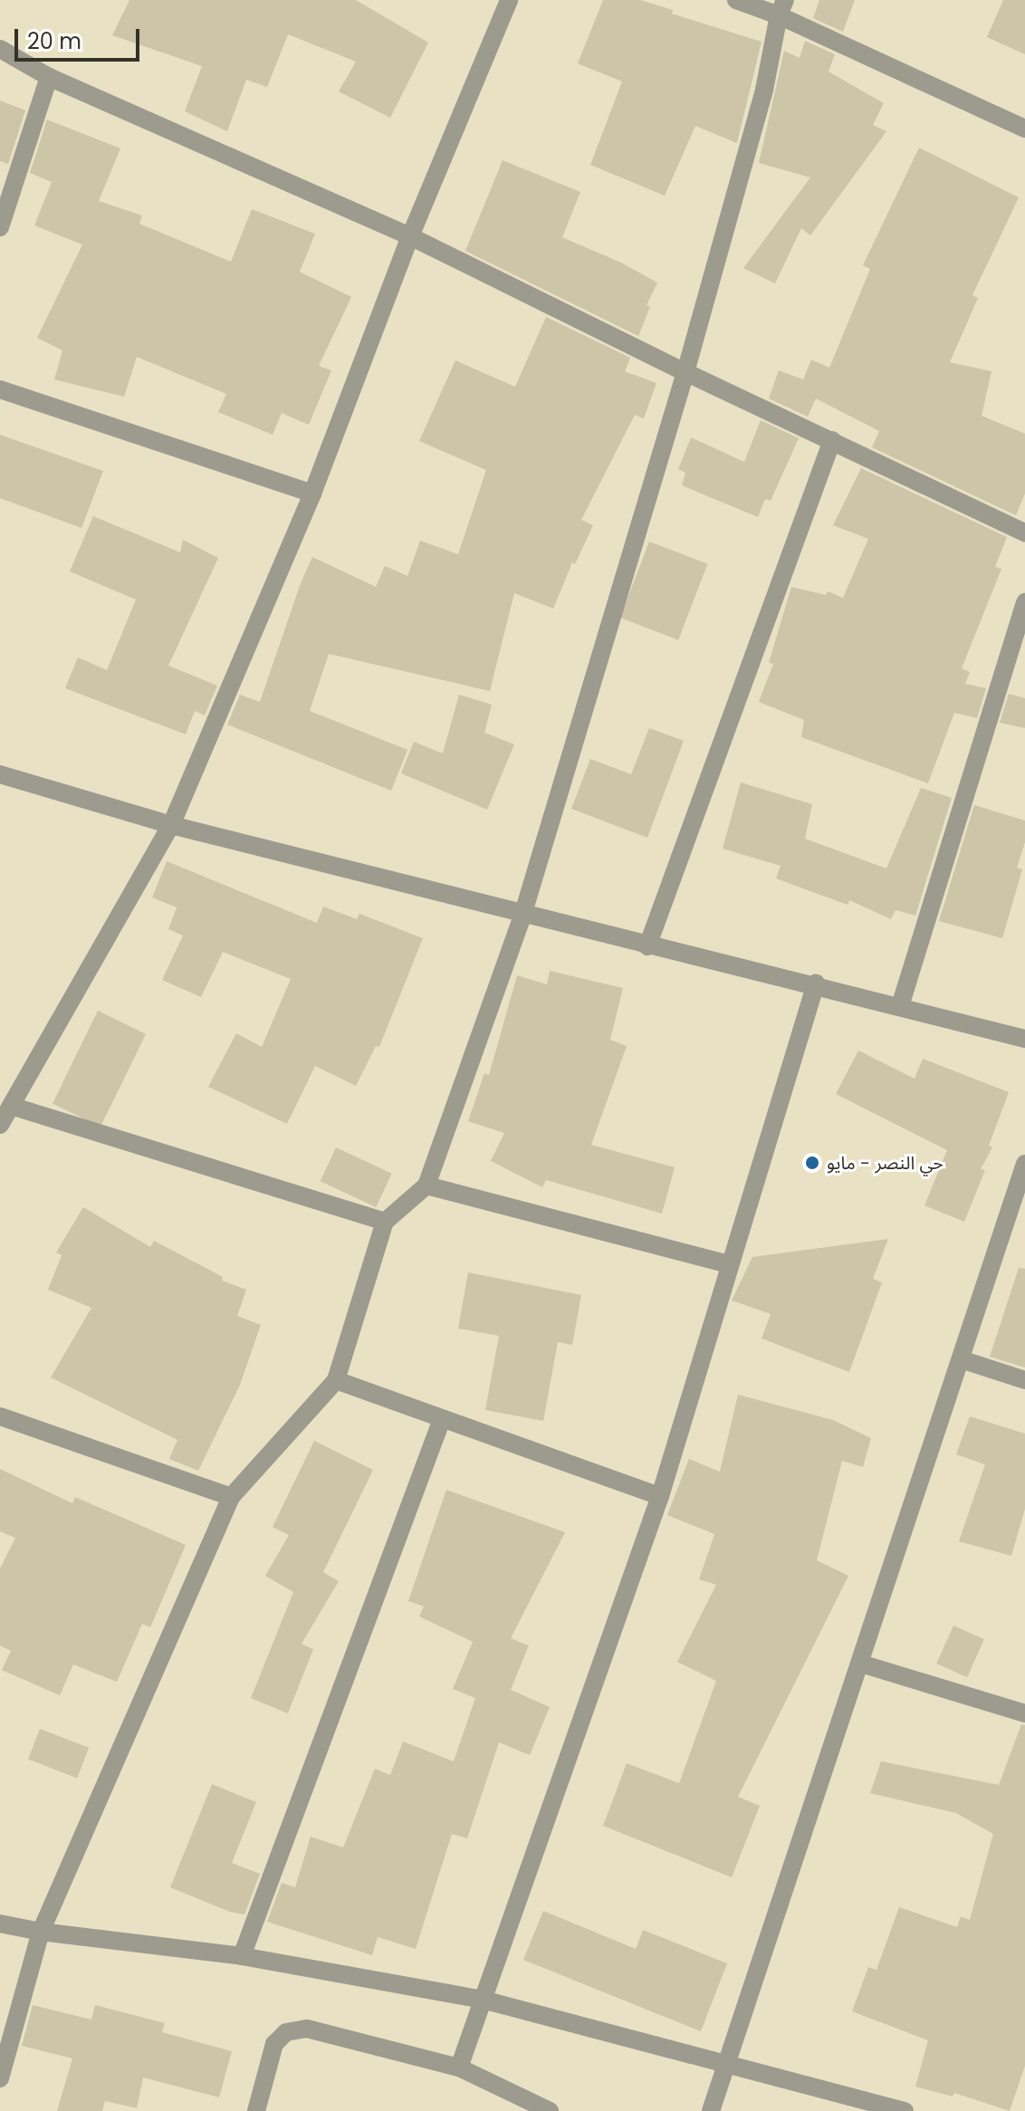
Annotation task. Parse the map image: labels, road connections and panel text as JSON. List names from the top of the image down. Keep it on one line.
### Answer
{"places":["حي النصر - مايو"],"scale_bar":"20 m"}
